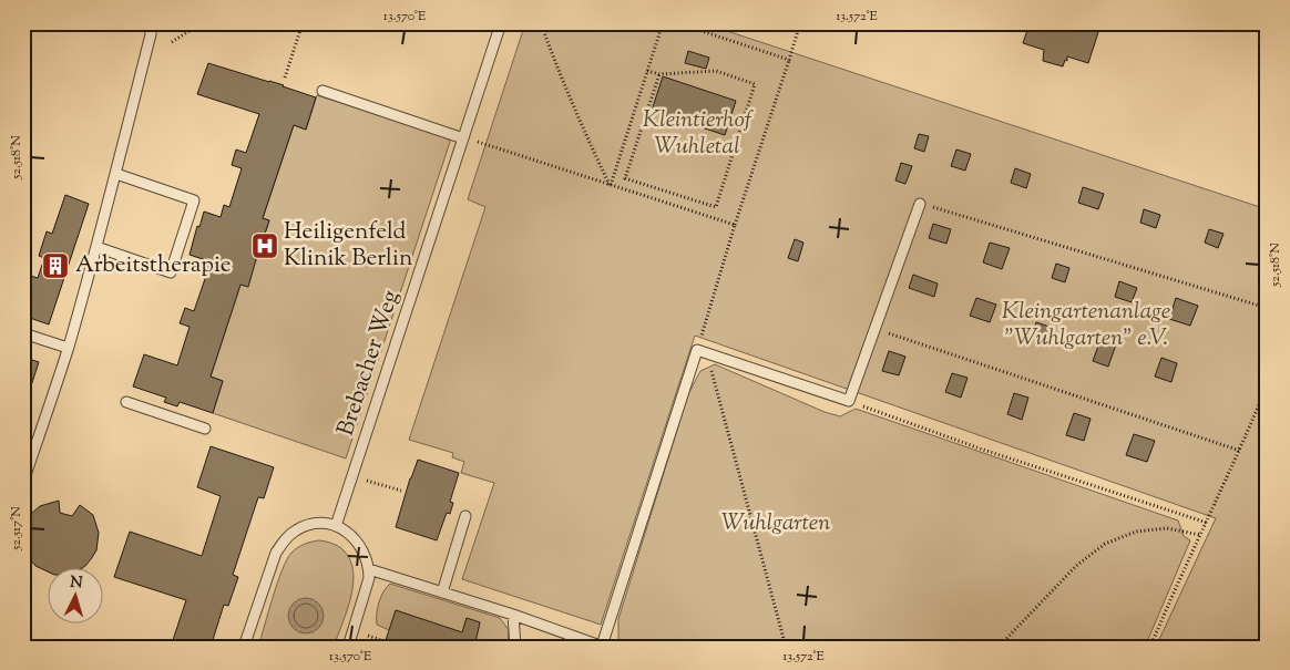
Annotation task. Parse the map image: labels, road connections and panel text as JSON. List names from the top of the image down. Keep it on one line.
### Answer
{"streets":{"lane":["Brebacher Weg"]},"parks":["Kleintierhof Wuhletal","Kleingartenanlage \"Wuhlgarten\" e.V.","Wuhlgarten"],"places":{"hospital":["Heiligenfeld Klinik Berlin"],"building":["Arbeitstherapie"]},"north":"top","coordinates":["13.570°E","13.572°E","52.518°N","52.517°N"]}
